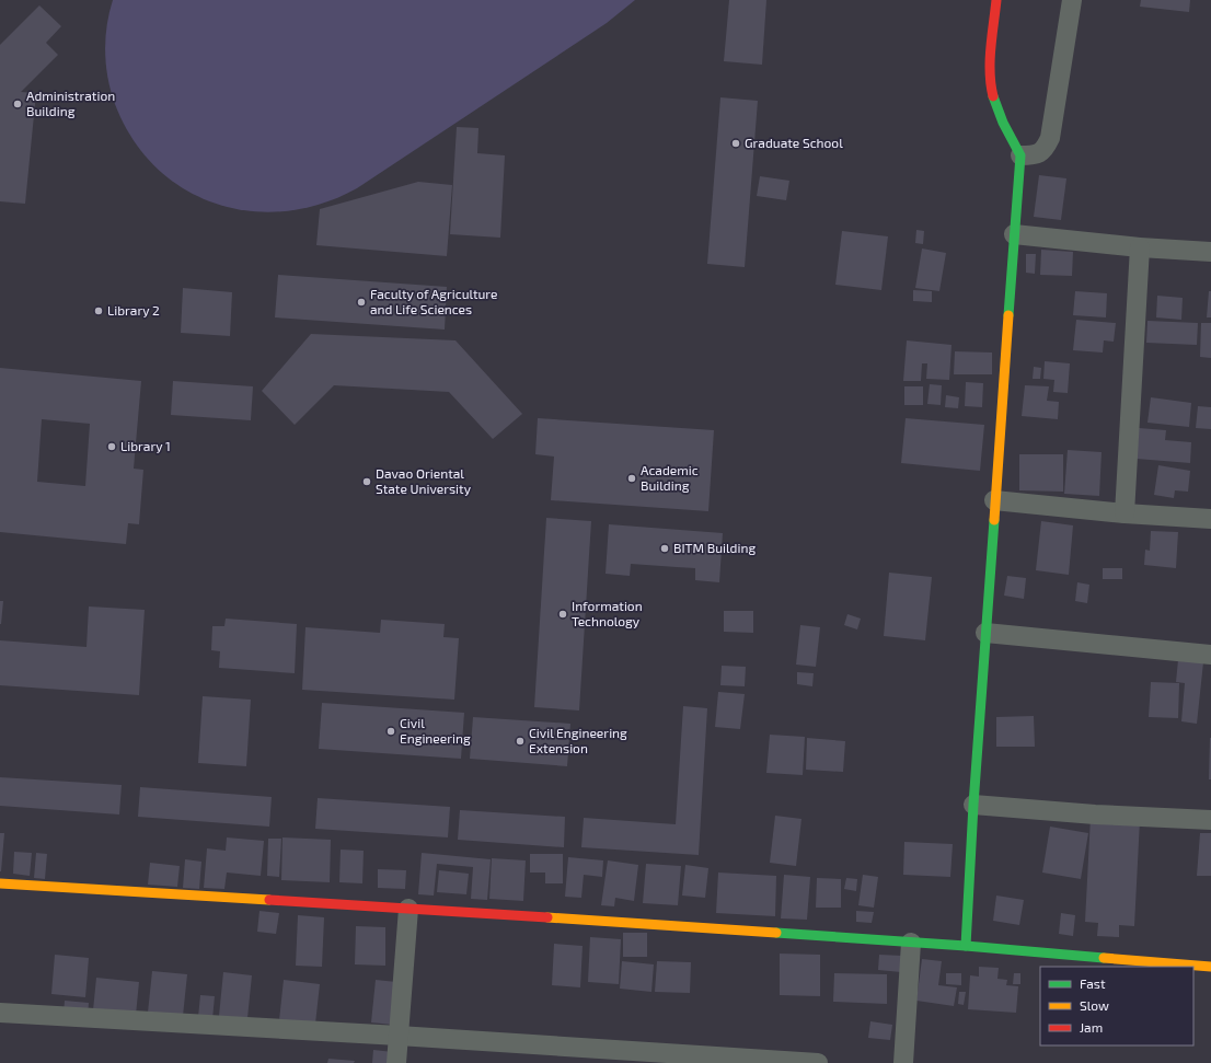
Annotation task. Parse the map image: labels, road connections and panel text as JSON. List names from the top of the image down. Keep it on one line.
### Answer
{"places":["Administration Building","Graduate School","Faculty of Agriculture and Life Sciences","Library 2","Library 1","Academic Building","Davao Oriental State University","BITM Building","Information Technology","Civil Engineering","Civil Engineering Extension"],"legend":["Fast","Slow","Jam"]}
